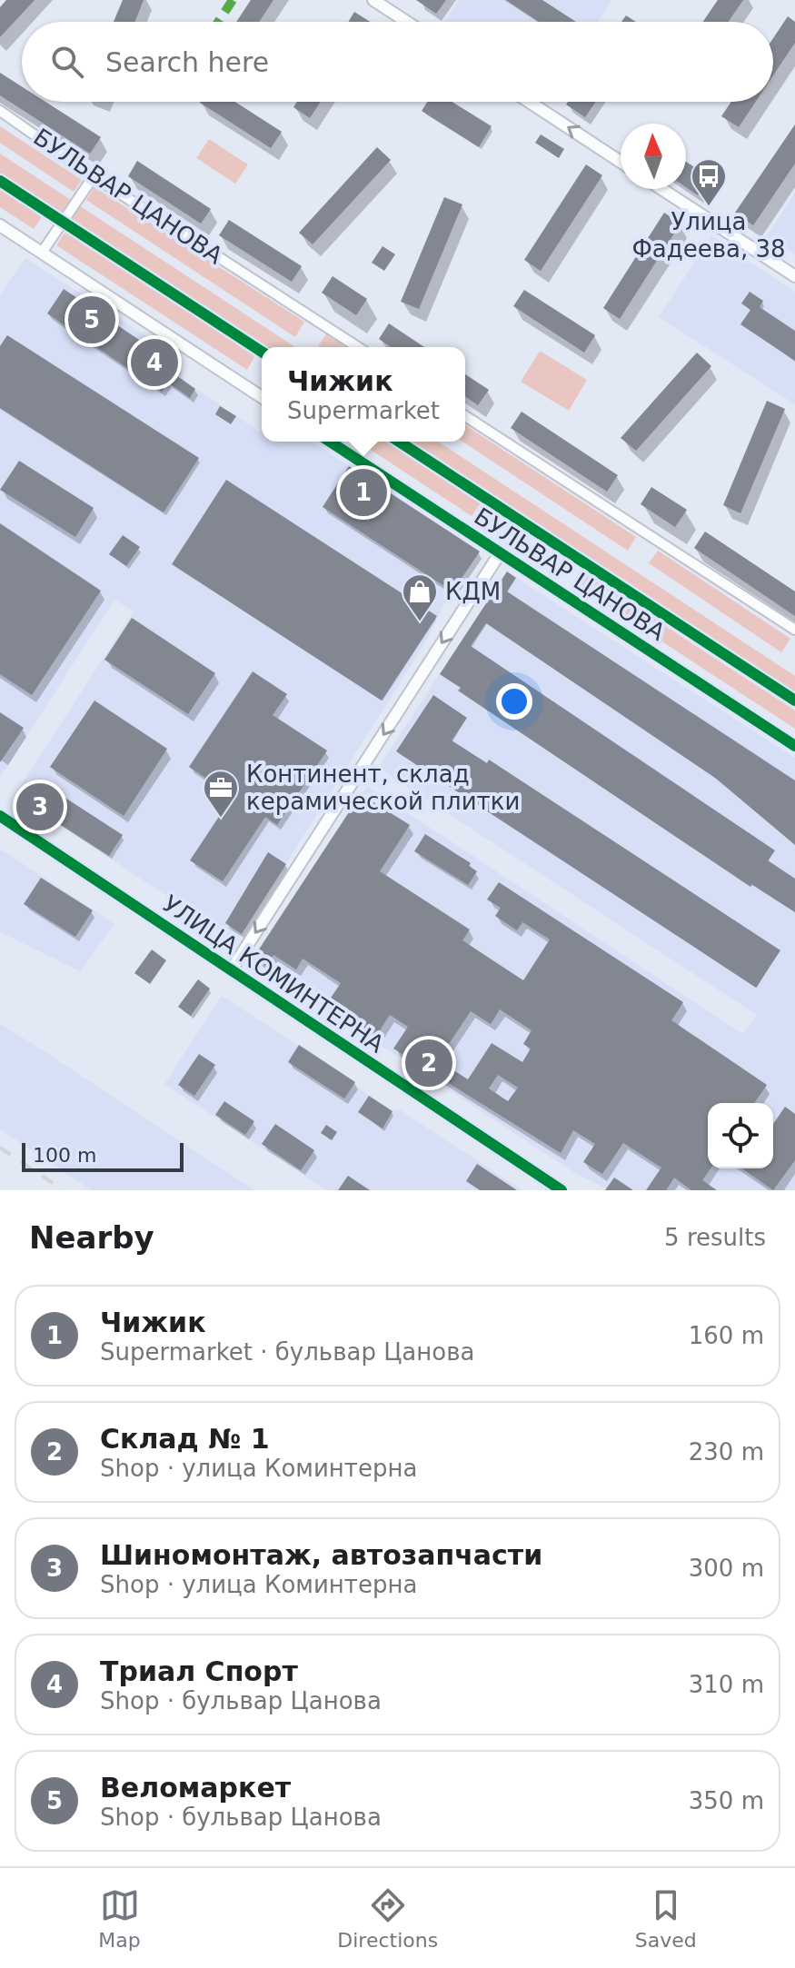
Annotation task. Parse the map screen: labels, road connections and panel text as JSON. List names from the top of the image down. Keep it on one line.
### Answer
{"streets":{"street":["БУЛЬВАР ЦАНОВА","УЛИЦА КОМИНТЕРНА"]},"places":{"bus stop":["Улица Фадеева, 38"],"shop":["КДМ"],"office":["Континент, склад керамической плитки"]},"scale_bar":"100 m","north":"top","page":{"search":"Search here","pins":["5","4","1","3","2"],"popup":["Чижик","Supermarket"],"scale":"100 m","heading":["Nearby","5 results"],"list":[{"mark":"1","name":"Чижик","note":"Supermarket · бульвар Цанова","value":"160 m"},{"mark":"2","name":"Склад № 1","note":"Shop · улица Коминтерна","value":"230 m"},{"mark":"3","name":"Шиномонтаж, автозапчасти","note":"Shop · улица Коминтерна","value":"300 m"},{"mark":"4","name":"Триал Спорт","note":"Shop · бульвар Цанова","value":"310 m"},{"mark":"5","name":"Веломаркет","note":"Shop · бульвар Цанова","value":"350 m"}],"nav":["Map","Directions","Saved"]}}
